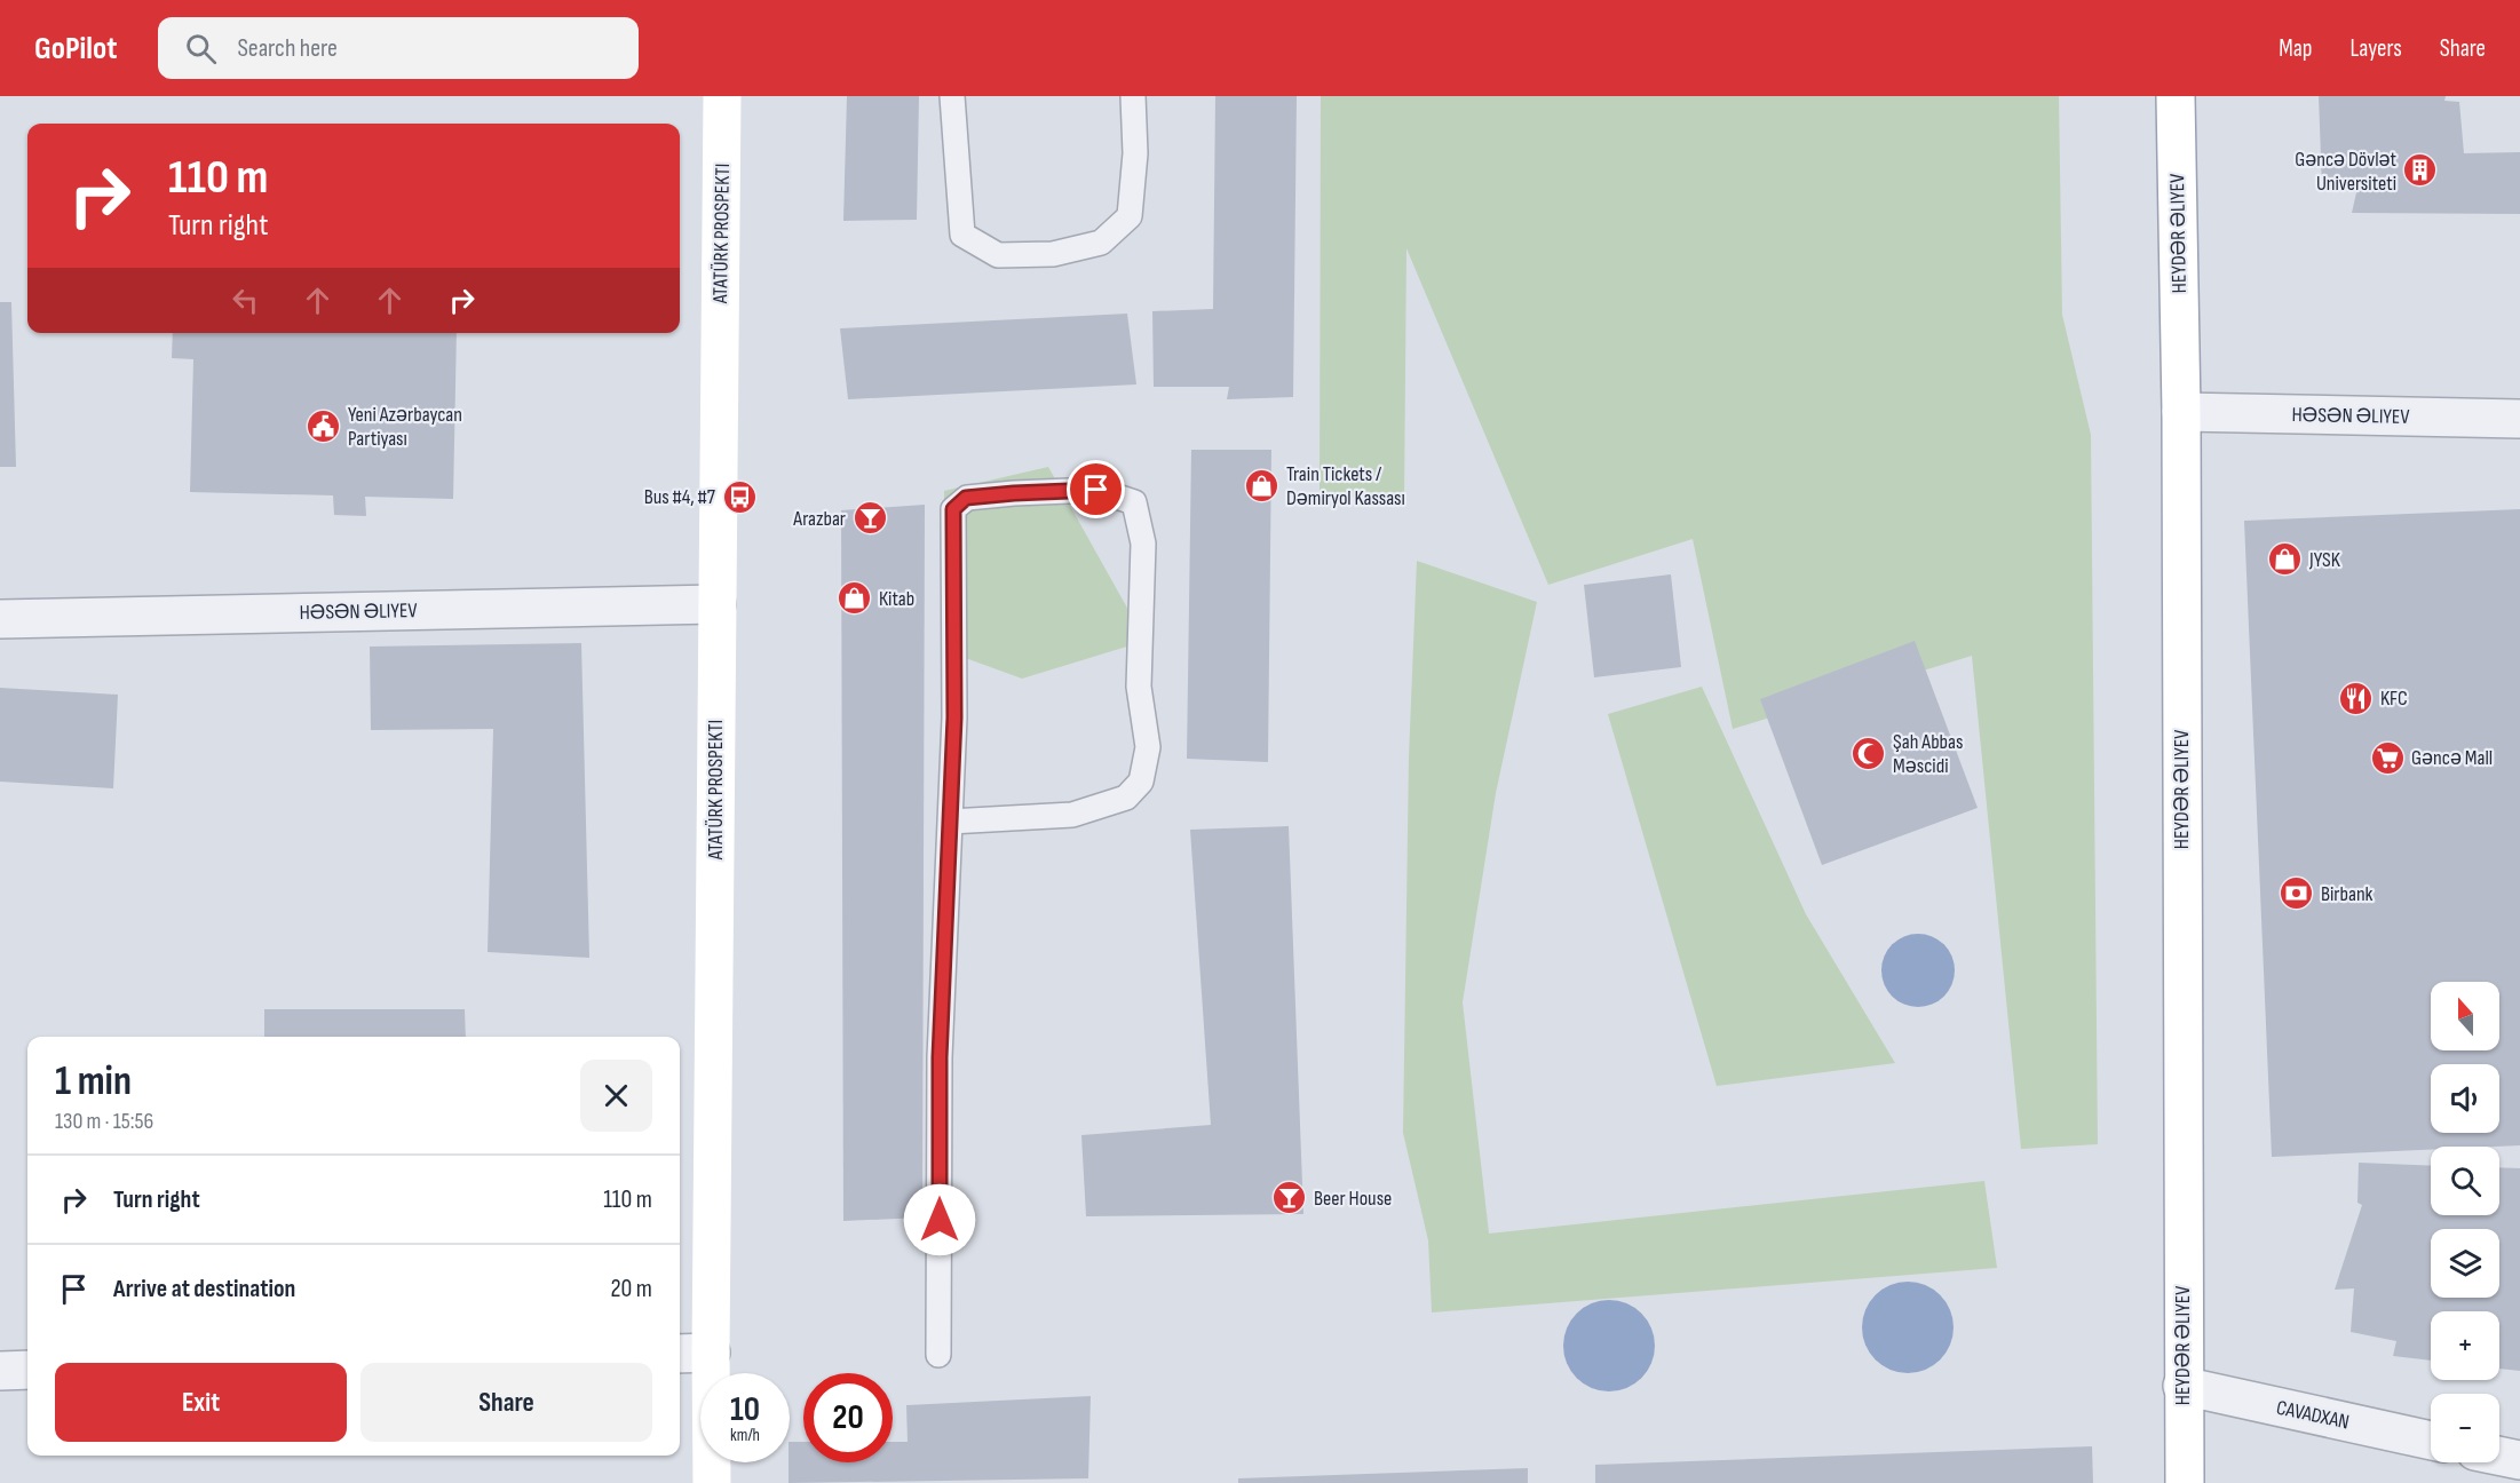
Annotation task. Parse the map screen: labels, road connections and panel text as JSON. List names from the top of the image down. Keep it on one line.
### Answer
{"streets":{"main road":["ATATÜRK PROSPEKTI","HEYDƏR ƏLIYEV"],"street":["HƏSƏN ƏLIYEV","CAVADXAN"]},"crossings":[["ATATÜRK PROSPEKTI","HƏSƏN ƏLIYEV"],["HEYDƏR ƏLIYEV","HƏSƏN ƏLIYEV"],["HEYDƏR ƏLIYEV","CAVADXAN"]],"places":{"building":["Gəncə Dövlət Universiteti"],"public building":["Yeni Azərbaycan Partiyası"],"shop":["Train Tickets / Dəmiryol Kassası","JYSK","Кitab"],"bus stop":["Bus #4, #7"],"bar":["Arazbar","Beer House"],"restaurant":["KFC"],"mosque":["Şah Abbas Məscidi"],"supermarket":["Gəncə Mall"],"bank":["Birbank"]},"north":"top","page":{"header":"GoPilot","search":"Search here","nav":["Map","Layers","Share"],"turn":["110 m","Turn right"],"map_buttons":["+","−"],"heading":["1 min","130 m · 15:56"],"list":[{"name":"Turn right","value":"110 m"},{"name":"Arrive at destination","value":"20 m"}],"buttons":["Exit","Share"],"speed":"10 km/h","limit":"20"}}
